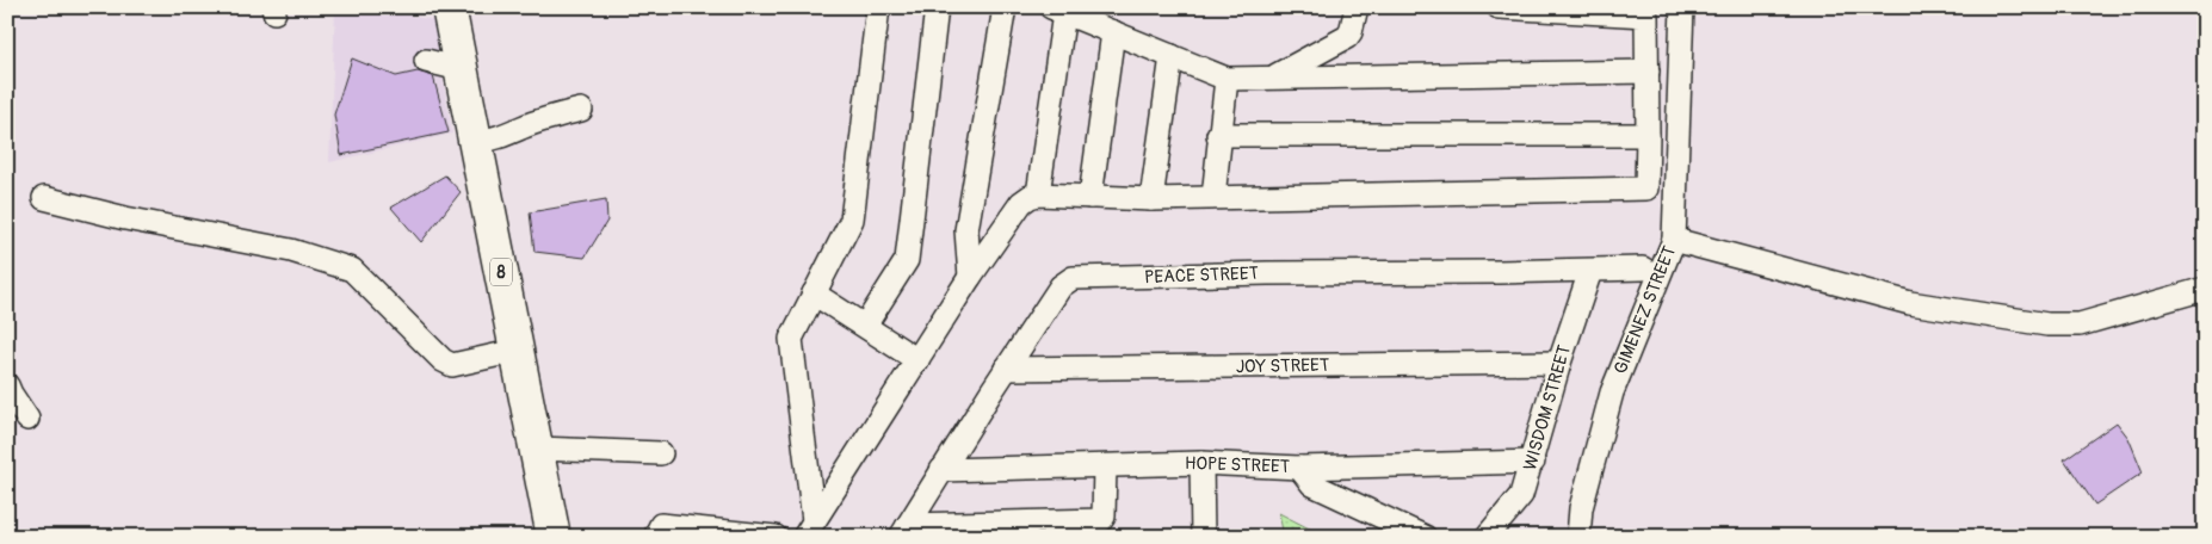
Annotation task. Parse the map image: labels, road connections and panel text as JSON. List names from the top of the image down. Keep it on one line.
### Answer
{"streets":{"highway":["8"],"street":["PEACE STREET","GIMENEZ STREET","JOY STREET","WISDOM STREET","HOPE STREET"]},"crossings":[["PEACE STREET","JOY STREET"],["PEACE STREET","WISDOM STREET"],["PEACE STREET","HOPE STREET"],["JOY STREET","WISDOM STREET"],["WISDOM STREET","HOPE STREET"]]}
